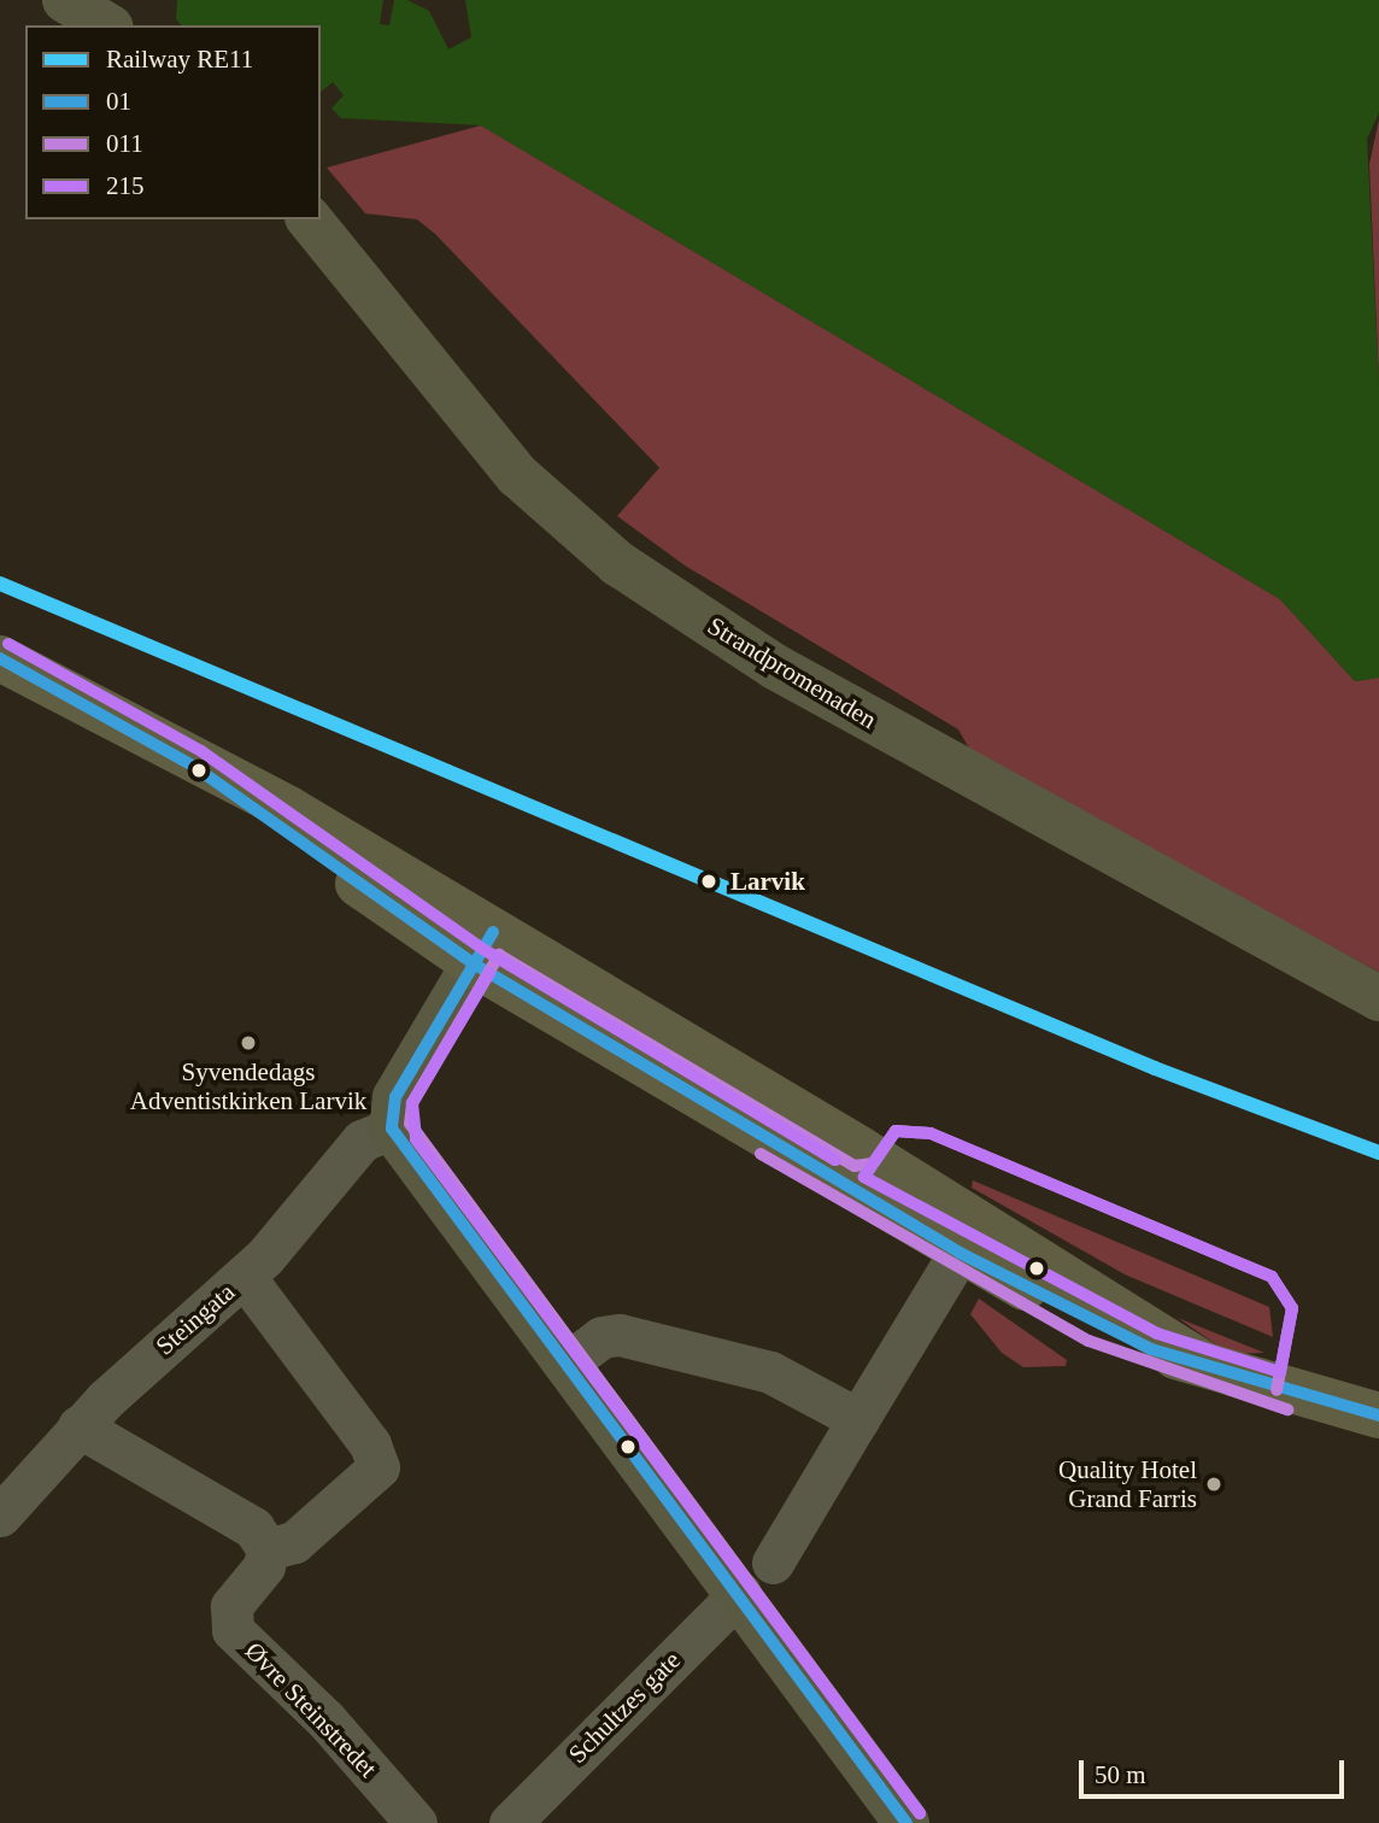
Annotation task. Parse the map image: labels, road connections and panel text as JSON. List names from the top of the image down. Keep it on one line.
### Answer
{"streets":{"main road":["Strandpromenaden"],"street":["Steingata","Schultzes gate","Øvre Steinstredet"]},"places":["Larvik","Syvendedags Adventistkirken Larvik","Quality Hotel Grand Farris"],"lines":["rail line RE11","transit line 215","transit line 01","transit line 011"],"legend":["Railway RE11","01","011","215"],"scale_bar":"50 m"}
